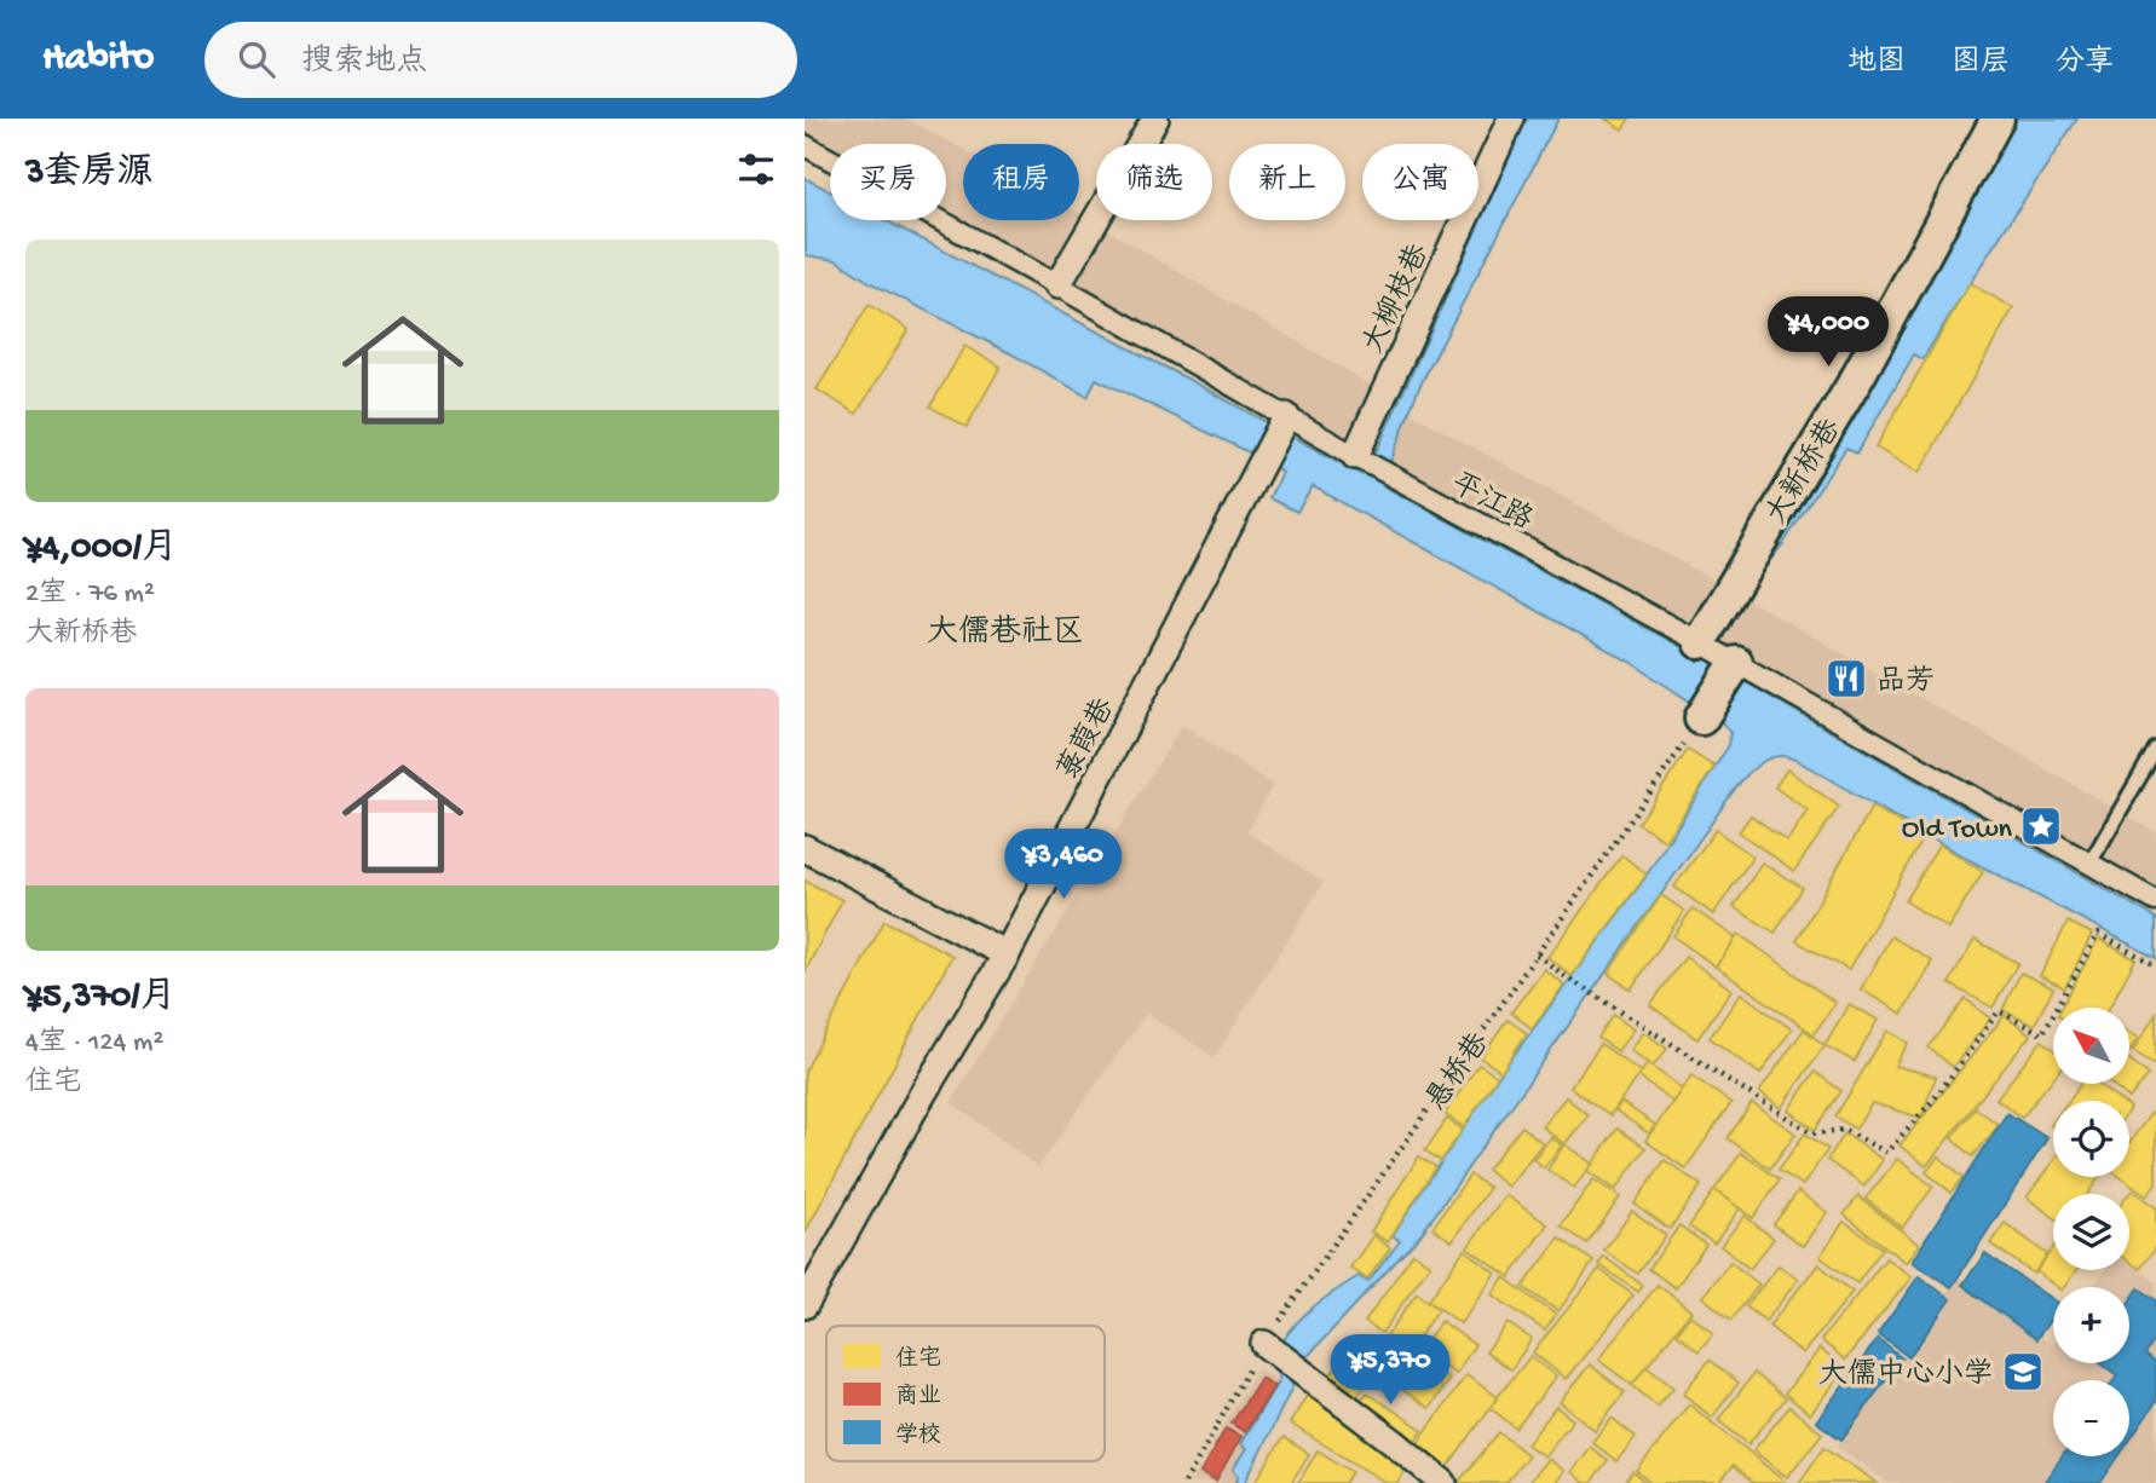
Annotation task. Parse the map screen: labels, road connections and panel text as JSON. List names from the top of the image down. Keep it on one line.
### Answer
{"streets":{"street":["大柳枝巷","大新桥巷","平江路","菉葭巷"],"path":["悬桥巷"]},"crossings":[["大柳枝巷","平江路"],["大新桥巷","平江路"],["平江路","菉葭巷"]],"districts":["大儒巷社区"],"places":{"restaurant":["品芳"],"place":["Old Town"],"school or university":["大儒中心小学"]},"legend":["住宅","商业","学校"],"north":"top left","page":{"header":"Habito","search":"搜索地点","nav":["地图","图层","分享"],"heading":"3套房源","chip":["买房","租房","筛选","新上","公寓"],"list":[{"name":"¥4,000/月","note":"2室 · 76 m² · 大新桥巷"},{"name":"¥5,370/月","note":"4室 · 124 m² · 住宅"}],"price":["¥4,000","¥3,460","¥5,370"],"map_buttons":["+","−"]}}
